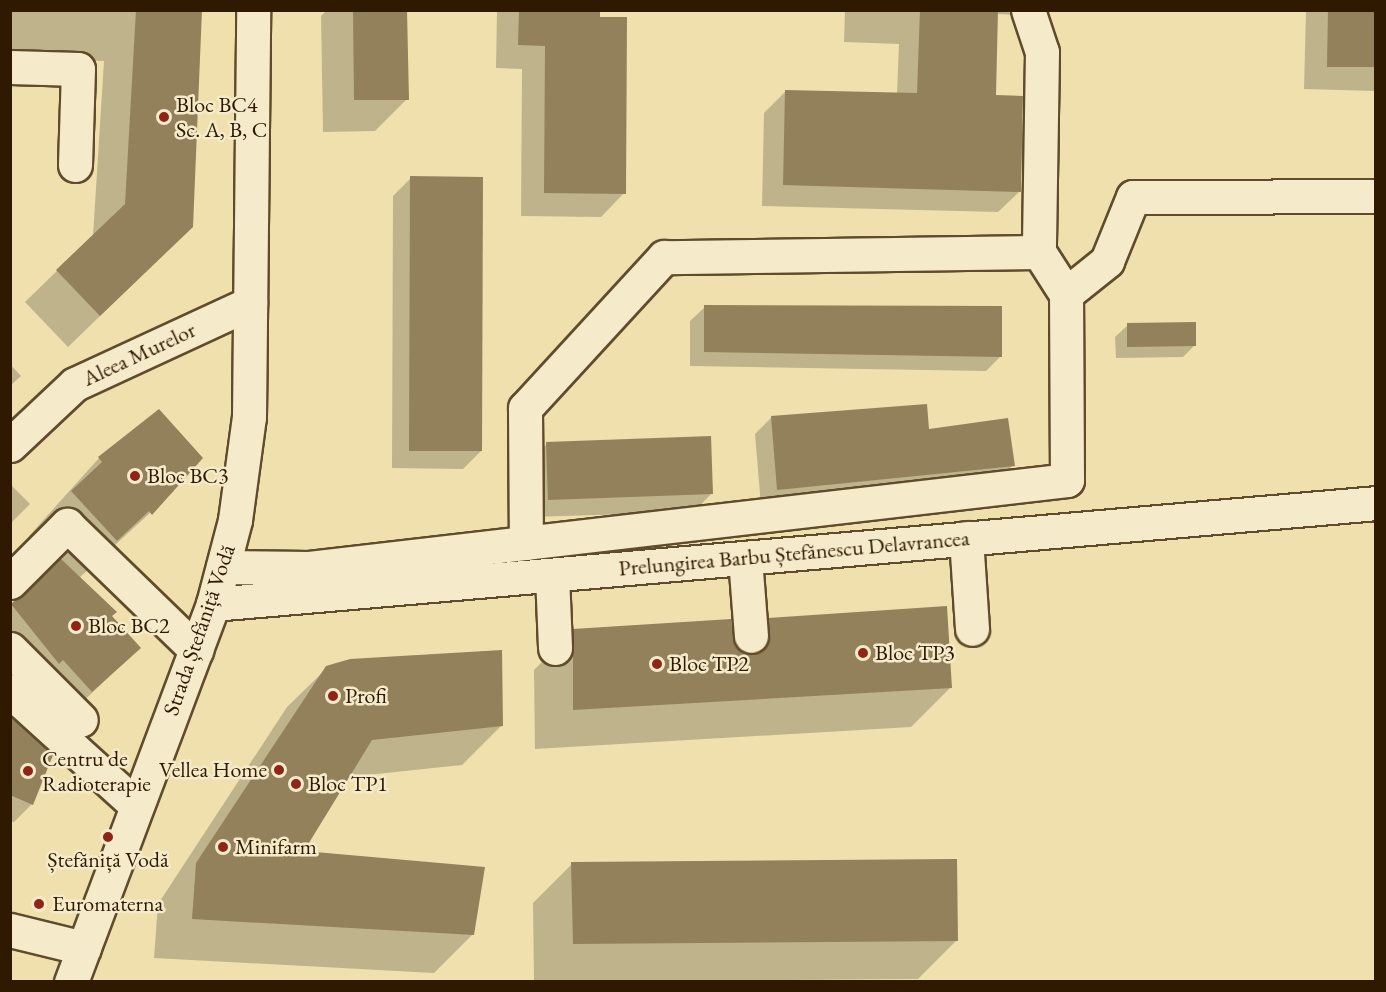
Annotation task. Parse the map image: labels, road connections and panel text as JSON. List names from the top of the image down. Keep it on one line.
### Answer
{"streets":{"street":["Aleea Murelor","Prelungirea Barbu Ștefănescu Delavrancea","Strada Ștefăniță Vodă"]},"crossings":[["Aleea Murelor","Strada Ștefăniță Vodă"],["Prelungirea Barbu Ștefănescu Delavrancea","Strada Ștefăniță Vodă"]],"places":["Bloc BC4 Sc. A, B, C","Bloc BC3","Bloc BC2","Bloc TP3","Bloc TP2","Profi","Vellea Home","Centru de Radioterapie","Bloc TP1","Ștefăniță Vodă","Minifarm","Euromaterna"]}
